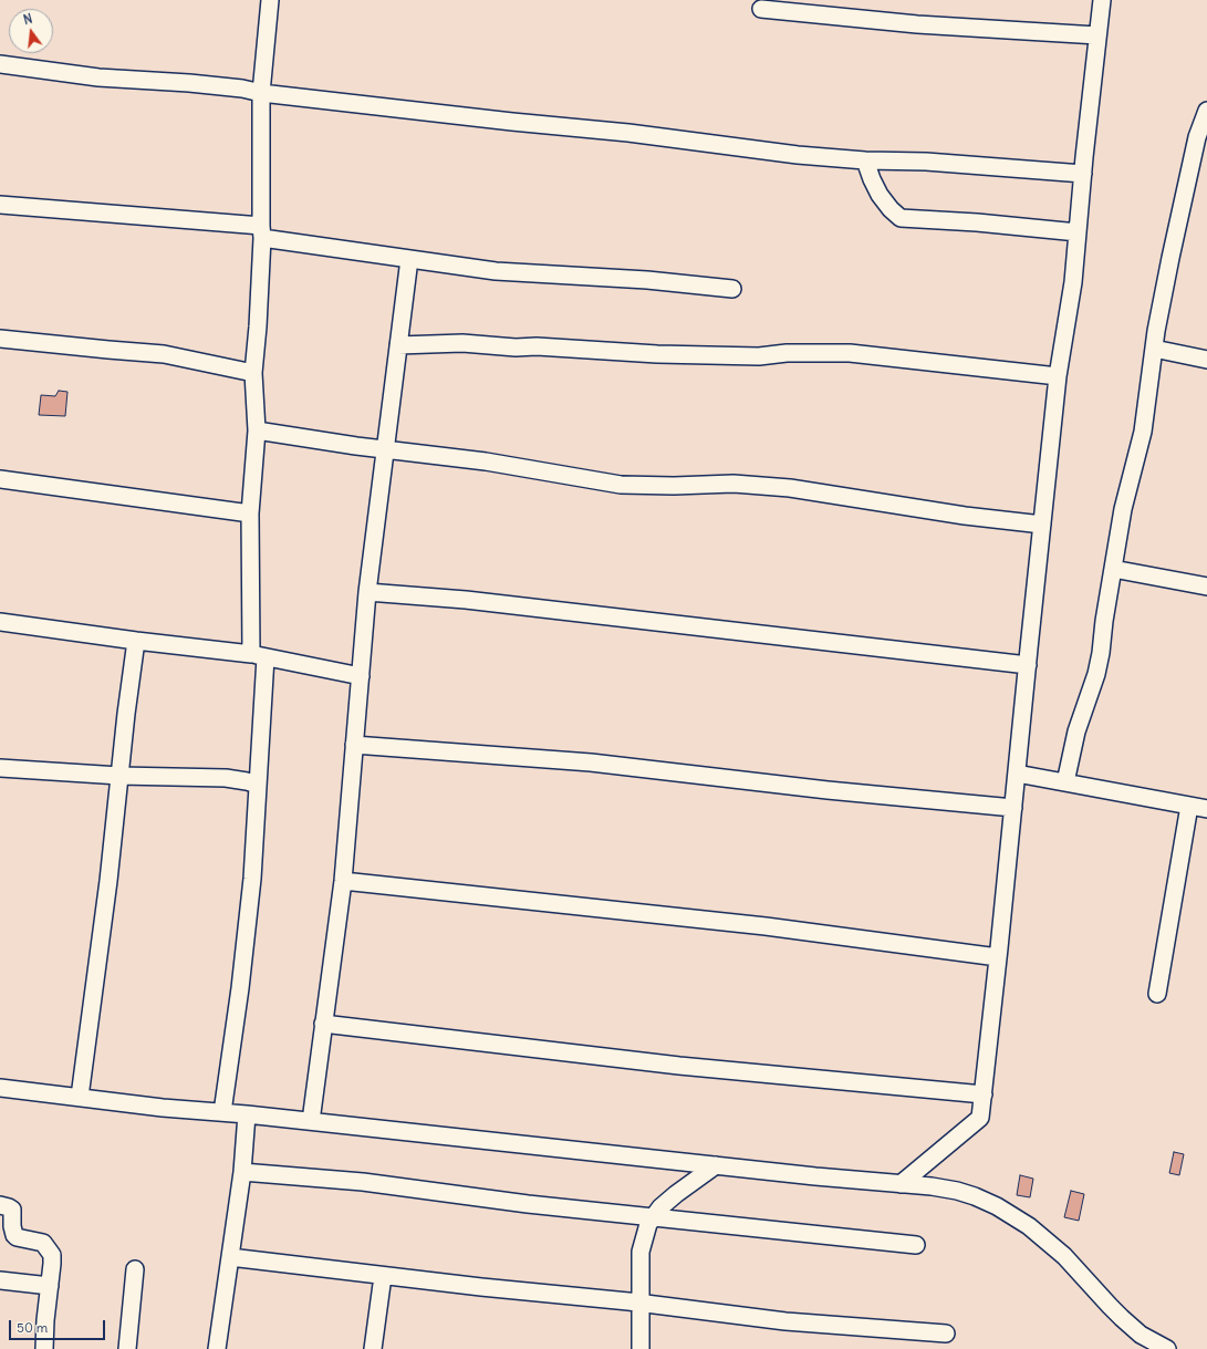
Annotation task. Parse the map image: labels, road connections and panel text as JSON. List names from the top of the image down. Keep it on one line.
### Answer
{"scale_bar":"50 m","north":"top"}
